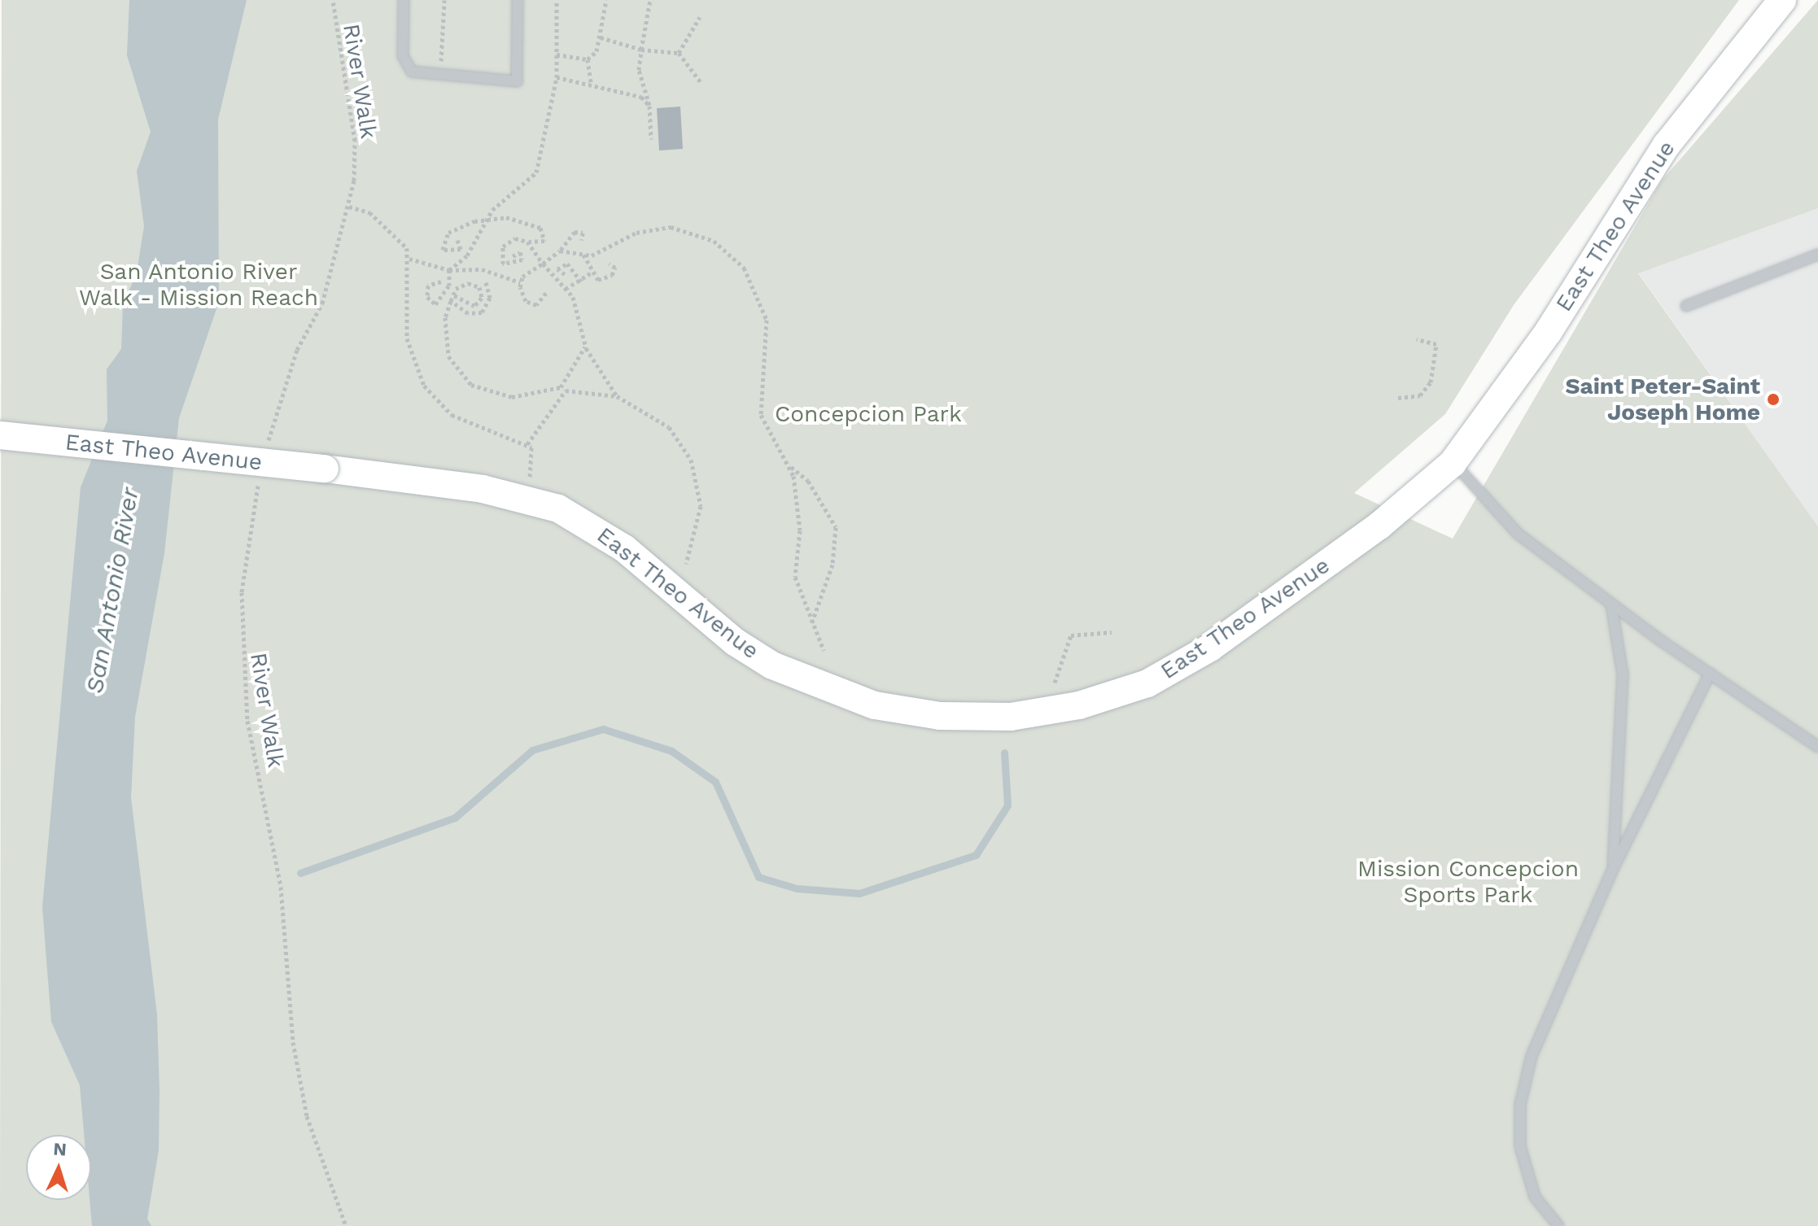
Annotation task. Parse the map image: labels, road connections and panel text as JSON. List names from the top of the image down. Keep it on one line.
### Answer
{"streets":{"street":["East Theo Avenue"],"path":["River Walk"]},"water":["San Antonio River"],"parks":["San Antonio River Walk - Mission Reach","Concepcion Park","Mission Concepcion Sports Park"],"places":["Saint Peter-Saint Joseph Home"],"north":"top"}
